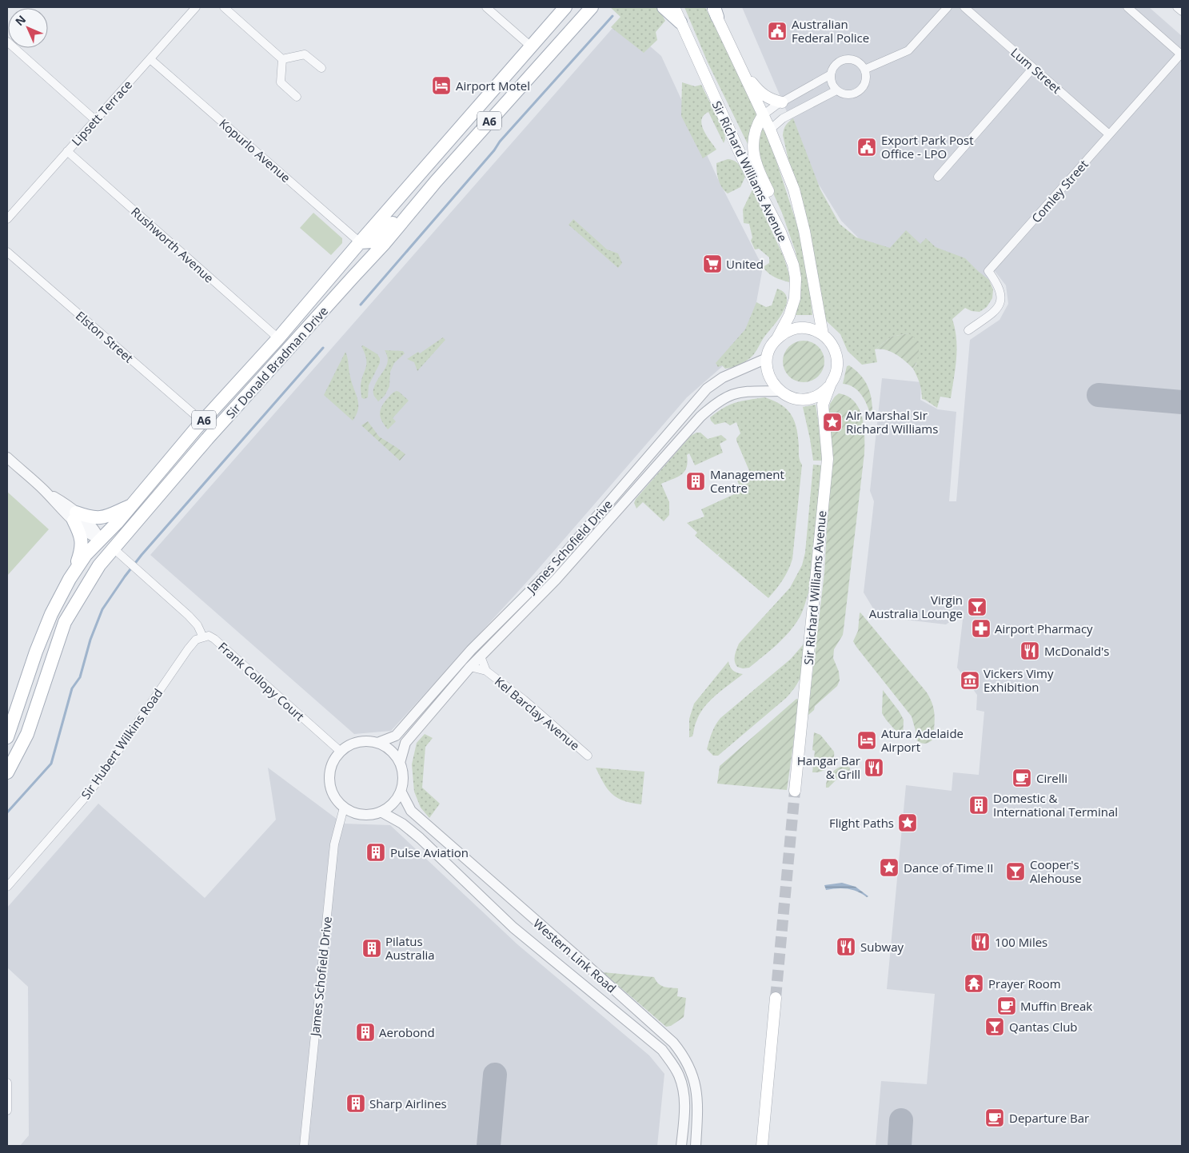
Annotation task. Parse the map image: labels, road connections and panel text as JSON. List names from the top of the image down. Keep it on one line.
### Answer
{"streets":{"main road":["A6","Sir Richard Williams Avenue","Sir Donald Bradman Drive"],"street":["Lum Street","Lipsett Terrace","Kopurlo Avenue","Comley Street","Rushworth Avenue","Elston Street","James Schofield Drive","Frank Collopy Court","Kel Barclay Avenue","Sir Hubert Wilkins Road","Western Link Road"]},"crossings":[["Lum Street","Comley Street"],["Lipsett Terrace","Kopurlo Avenue"],["Lipsett Terrace","Rushworth Avenue"],["Kopurlo Avenue","Sir Donald Bradman Drive"],["Sir Richard Williams Avenue","James Schofield Drive"],["Rushworth Avenue","Sir Donald Bradman Drive"],["Elston Street","Sir Donald Bradman Drive"],["Sir Donald Bradman Drive","Frank Collopy Court"],["James Schofield Drive","Frank Collopy Court"],["James Schofield Drive","Kel Barclay Avenue"],["James Schofield Drive","Western Link Road"],["Frank Collopy Court","Sir Hubert Wilkins Road"],["Frank Collopy Court","Western Link Road"]],"places":{"public building":["Australian Federal Police","Export Park Post Office - LPO"],"hotel":["Airport Motel","Atura Adelaide Airport"],"supermarket":["United"],"place":["Air Marshal Sir Richard Williams","Flight Paths","Dance of Time II"],"building":["Management Centre","Domestic & International Terminal","Pulse Aviation","Pilatus Australia","Aerobond","Sharp Airlines"],"bar":["Virgin Australia Lounge","Cooper's Alehouse","Qantas Club"],"pharmacy":["Airport Pharmacy"],"restaurant":["McDonald's","Hangar Bar & Grill","100 Miles","Subway"],"museum":["Vickers Vimy Exhibition"],"cafe":["Cirelli","Muffin Break","Departure Bar"],"temple":["Prayer Room"]},"north":"top left"}
